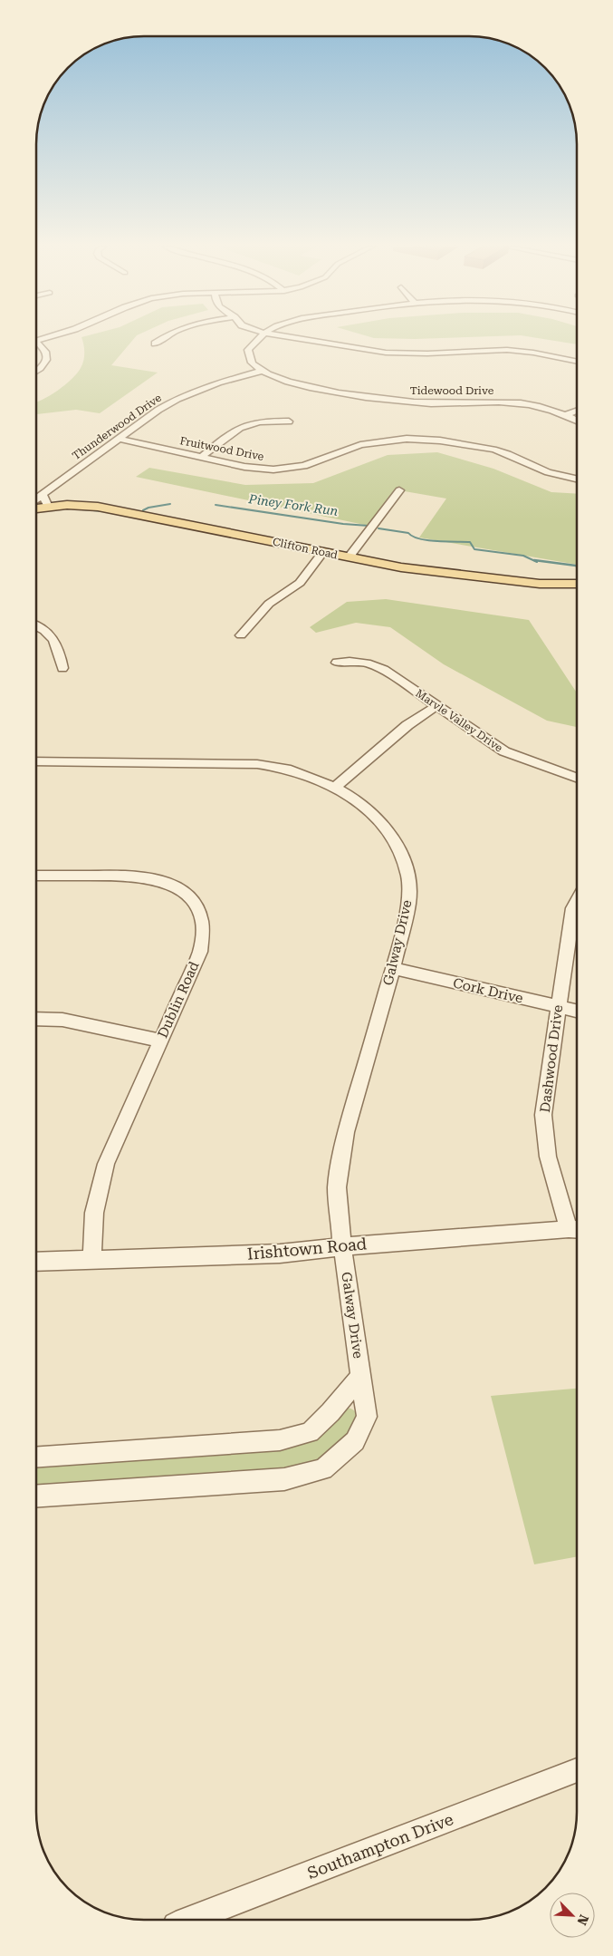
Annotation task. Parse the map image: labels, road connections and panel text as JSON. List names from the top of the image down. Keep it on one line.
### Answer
{"streets":{"main road":["Clifton Road"],"street":["Tidewood Drive","Thunderwood Drive","Fruitwood Drive","Marvle Valley Drive","Galway Drive","Cork Drive","Dublin Road","Dashwood Drive","Irishtown Road","Southampton Drive"]},"crossings":[["Tidewood Drive","Thunderwood Drive"],["Thunderwood Drive","Fruitwood Drive"],["Galway Drive","Cork Drive"],["Galway Drive","Irishtown Road"],["Cork Drive","Dashwood Drive"],["Dublin Road","Irishtown Road"],["Dashwood Drive","Irishtown Road"]],"water":["Piney Fork Run"],"north":"bottom right"}
